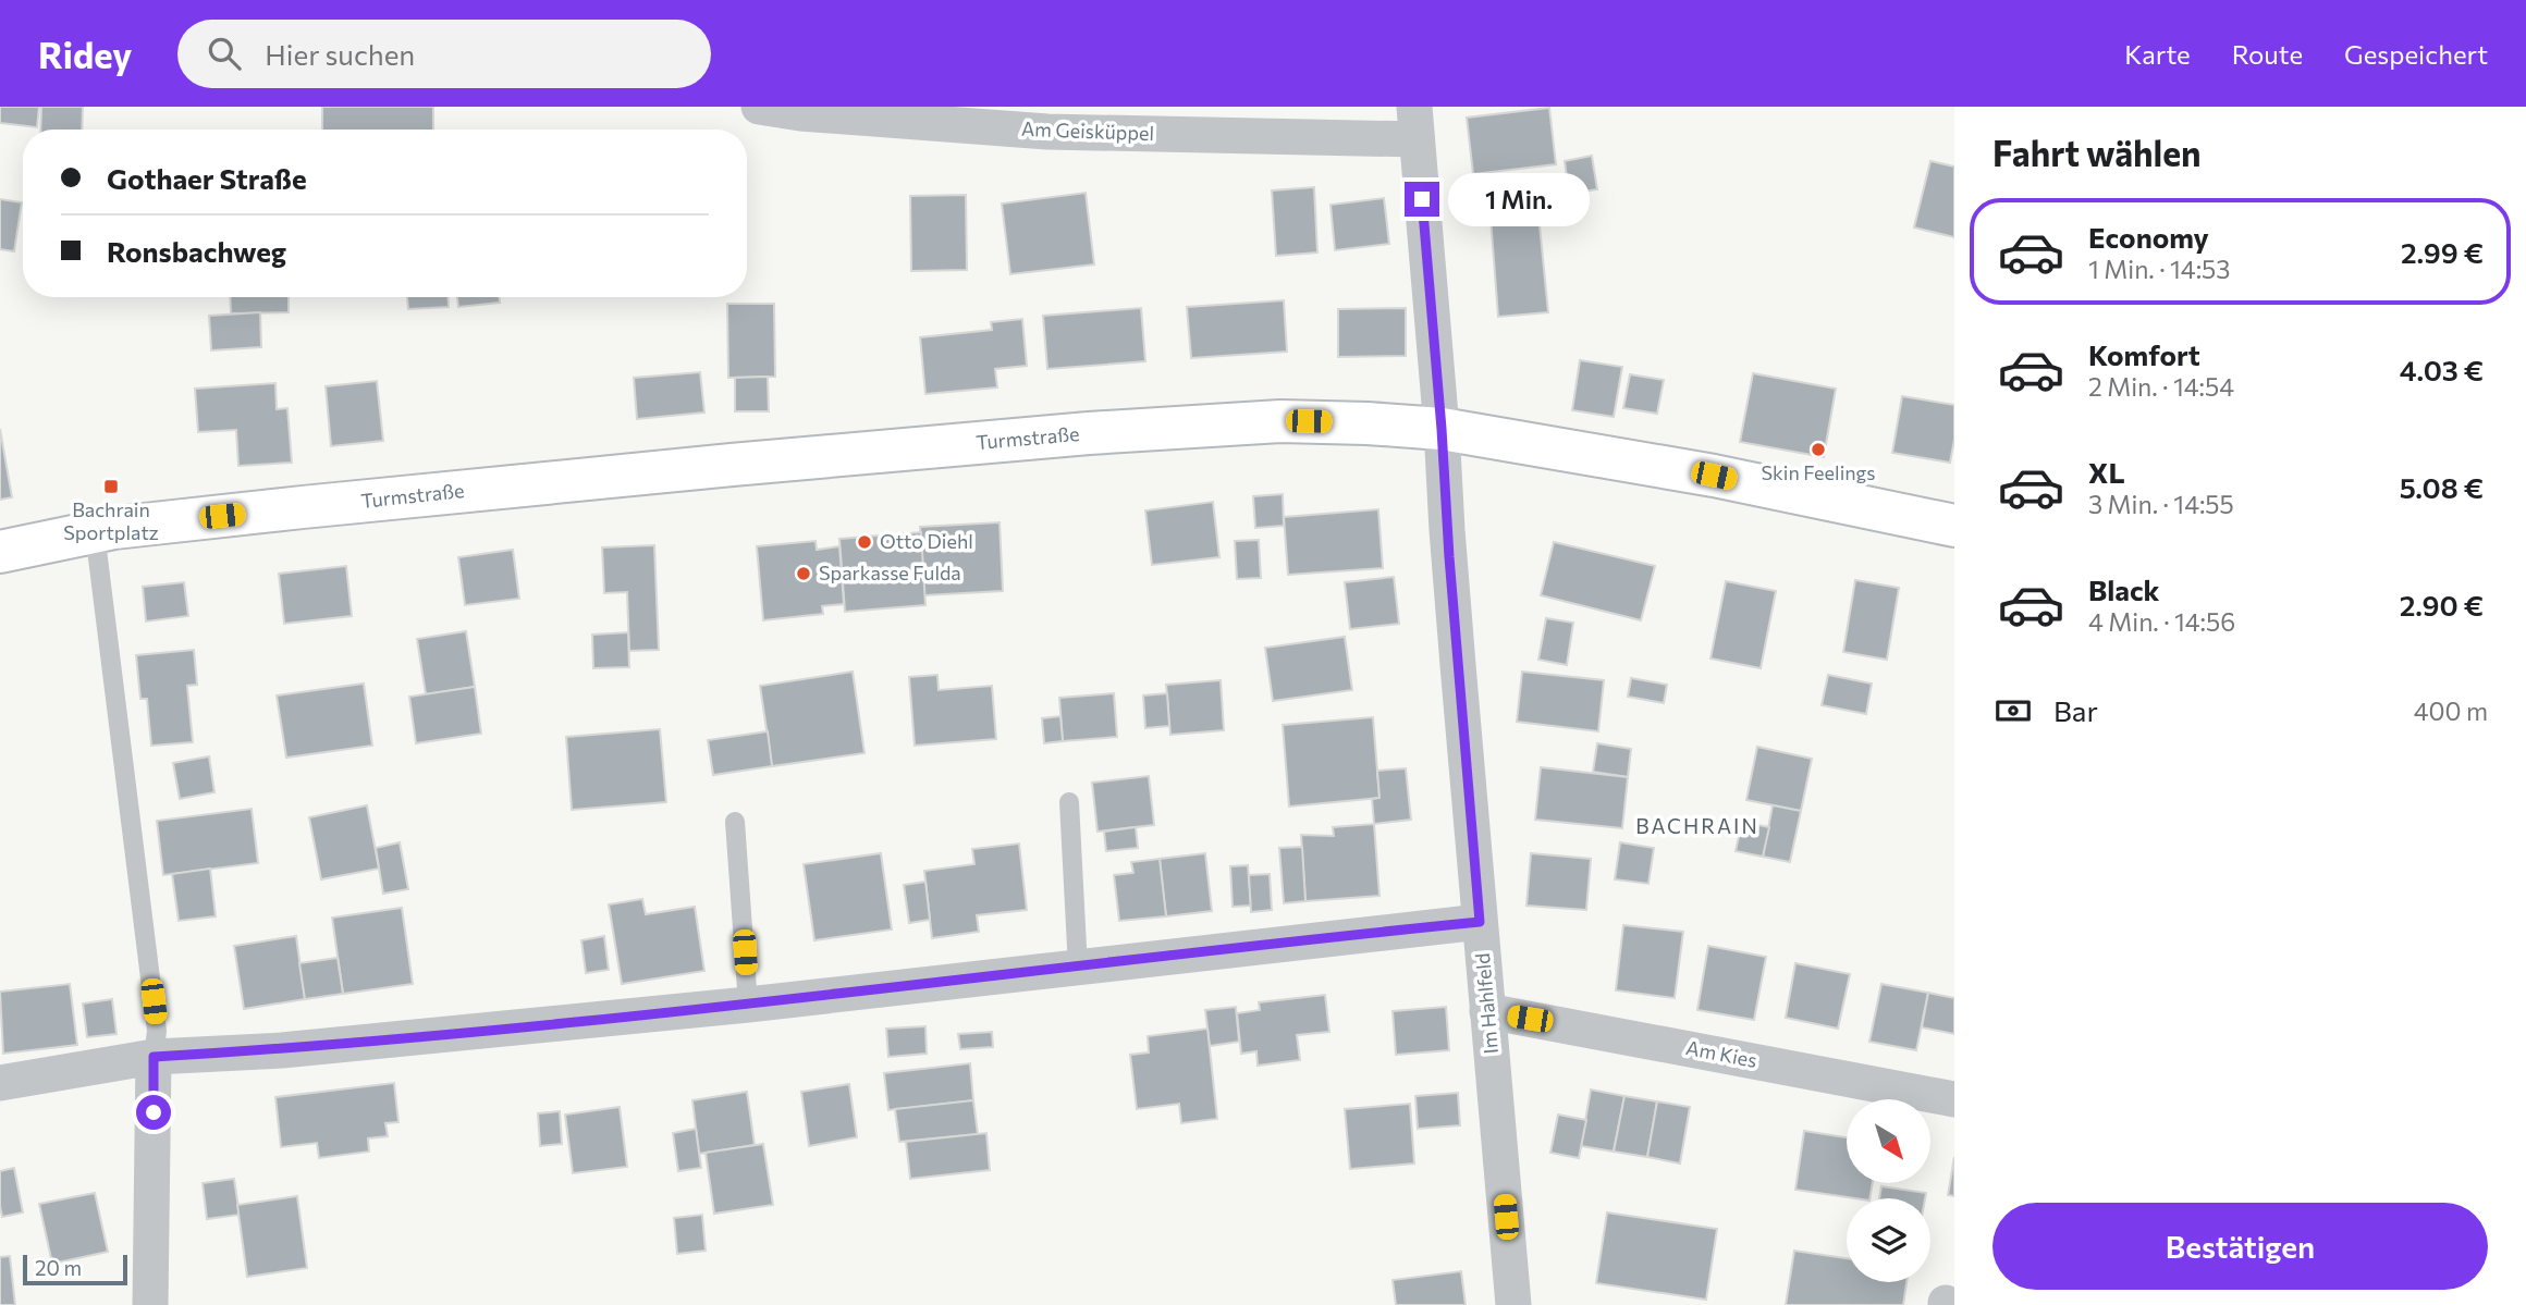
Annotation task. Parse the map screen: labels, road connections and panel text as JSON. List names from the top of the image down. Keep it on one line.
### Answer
{"streets":{"main road":["Turmstraße"],"street":["Am Geisküppel","Im Hahlfeld","Am Kies"]},"crossings":[["Am Geisküppel","Im Hahlfeld"],["Turmstraße","Im Hahlfeld"],["Im Hahlfeld","Am Kies"]],"districts":["BACHRAIN"],"places":{"other":["Skin Feelings","Otto Diehl","Sparkasse Fulda"],"transit":["Bachrain Sportplatz"]},"scale_bar":"20 m","north":"bottom right","page":{"header":"Ridey","search":"Hier suchen","nav":["Karte","Route","Gespeichert"],"heading":"Fahrt wählen","banner":["Gothaer Straße","Ronsbachweg"],"bubble":"1 Min.","list":[{"name":"Economy","note":"1 Min. · 14:53","value":"2.99 €"},{"name":"Komfort","note":"2 Min. · 14:54","value":"4.03 €"},{"name":"XL","note":"3 Min. · 14:55","value":"5.08 €"},{"name":"Black","note":"4 Min. · 14:56","value":"2.90 €"}],"pay":["Bar","400 m"],"buttons":"Bestätigen","scale":"20 m"}}
